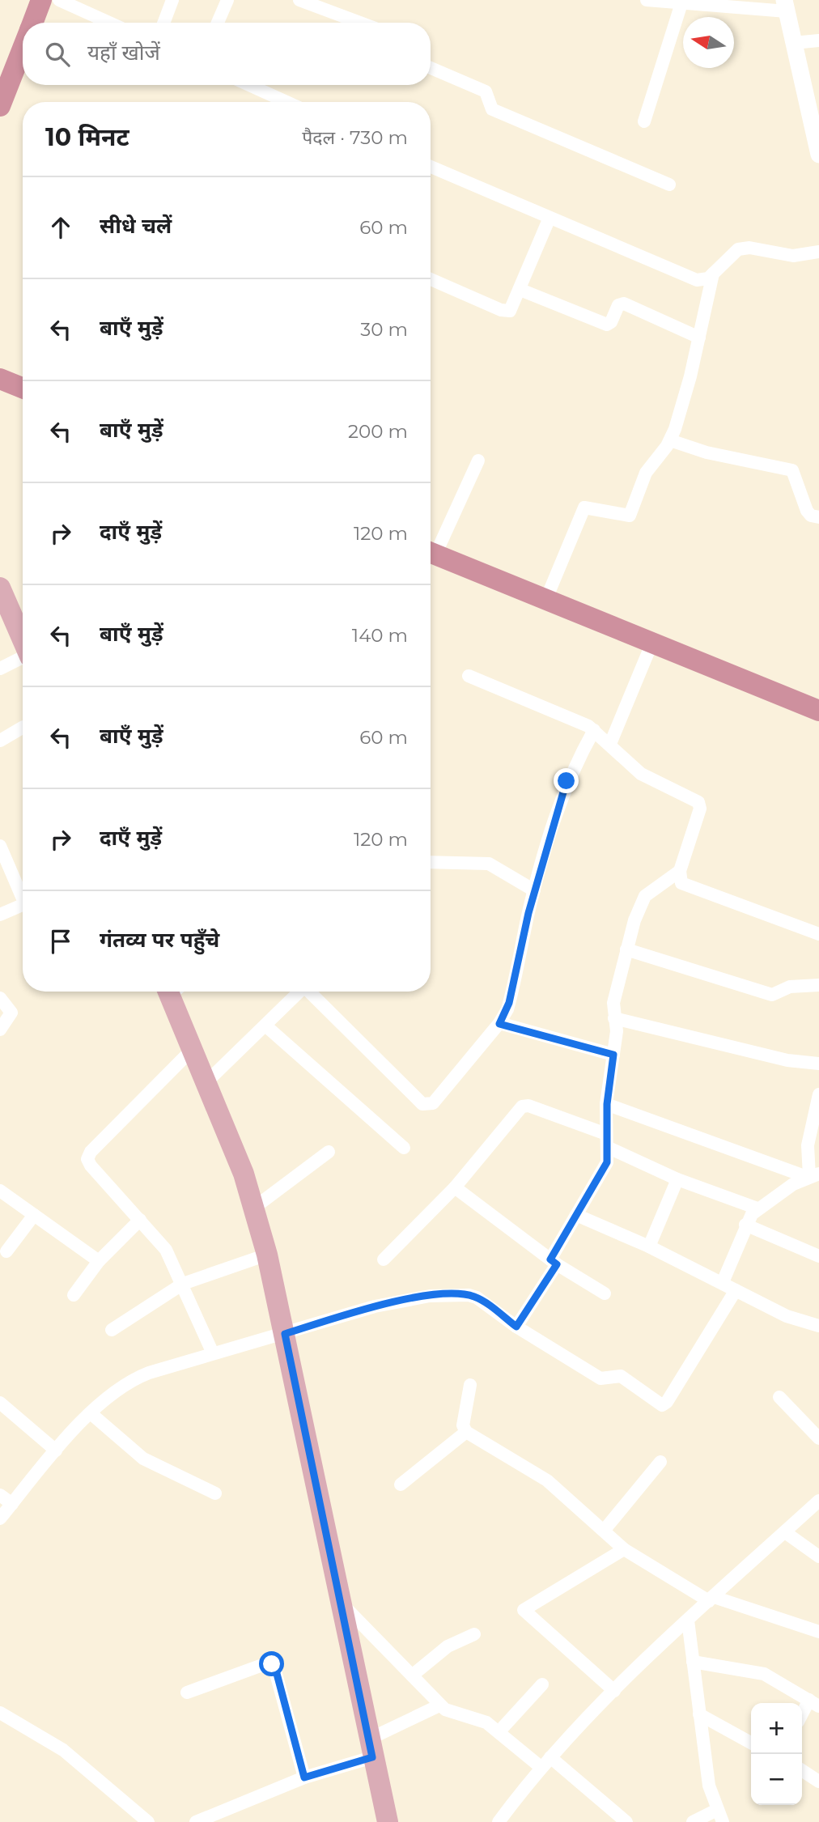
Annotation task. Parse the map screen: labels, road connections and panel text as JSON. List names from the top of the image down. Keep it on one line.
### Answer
{"north":"left","page":{"search":"यहाँ खोजें","heading":["10 मिनट","पैदल · 730 m"],"list":[["सीधे चलें","60 m"],["बाएँ मुड़ें","30 m"],["बाएँ मुड़ें","200 m"],["दाएँ मुड़ें","120 m"],["बाएँ मुड़ें","140 m"],["बाएँ मुड़ें","60 m"],["दाएँ मुड़ें","120 m"],"गंतव्य पर पहुँचे"],"map_buttons":["+","−"]}}
